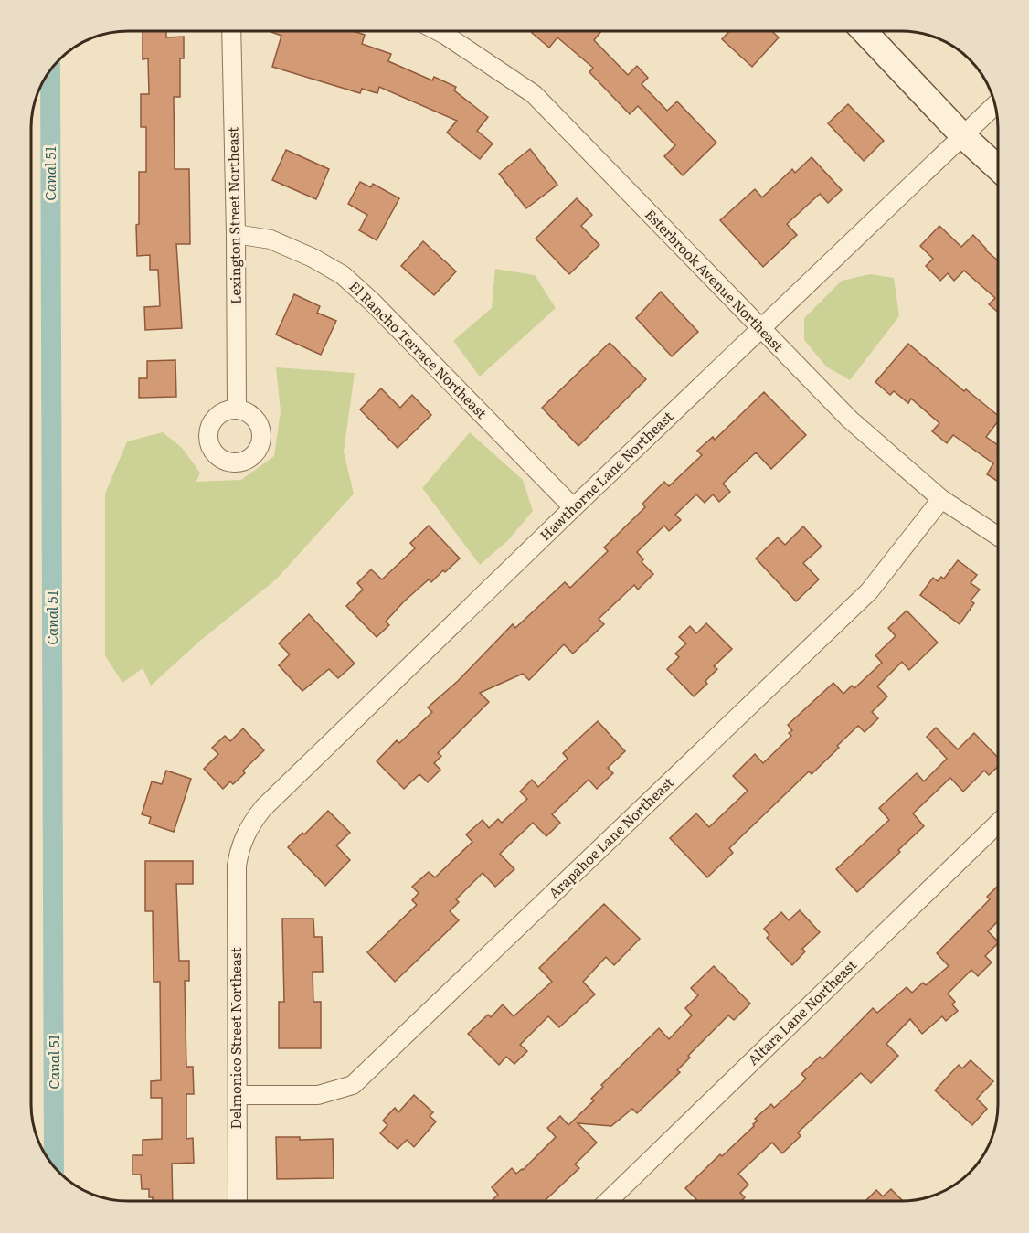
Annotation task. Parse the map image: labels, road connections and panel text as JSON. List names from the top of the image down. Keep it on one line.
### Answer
{"streets":{"street":["Lexington Street Northeast","Esterbrook Avenue Northeast","El Rancho Terrace Northeast","Hawthorne Lane Northeast","Arapahoe Lane Northeast","Altara Lane Northeast","Delmonico Street Northeast"]},"crossings":[["Lexington Street Northeast","El Rancho Terrace Northeast"],["Esterbrook Avenue Northeast","Hawthorne Lane Northeast"],["Esterbrook Avenue Northeast","Arapahoe Lane Northeast"],["El Rancho Terrace Northeast","Hawthorne Lane Northeast"],["Hawthorne Lane Northeast","Delmonico Street Northeast"],["Arapahoe Lane Northeast","Delmonico Street Northeast"]],"water":["Canal 51"]}
